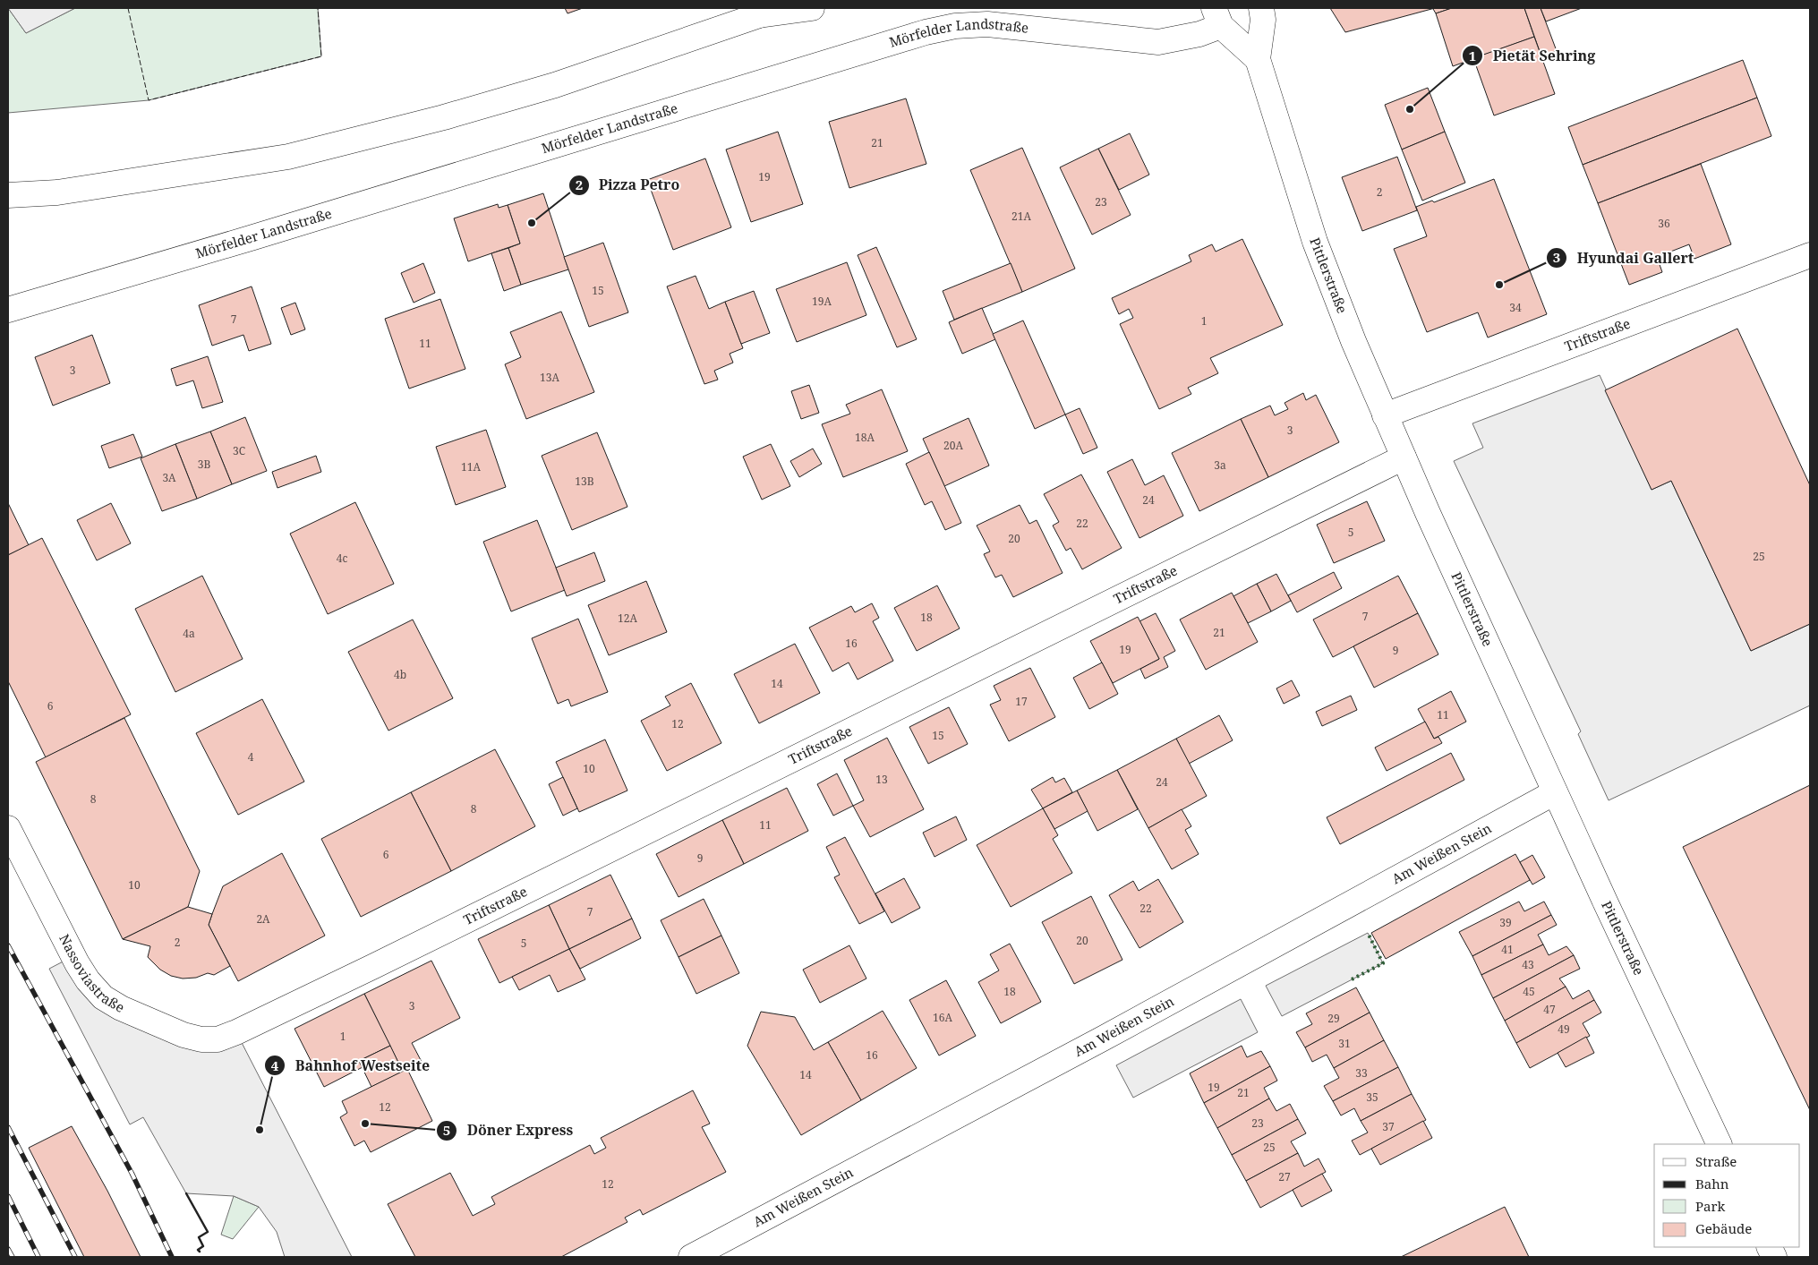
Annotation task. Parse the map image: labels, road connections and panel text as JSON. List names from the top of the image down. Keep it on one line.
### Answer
{"streets":{"street":["Mörfelder Landstraße","Pittlerstraße","Triftstraße","Am Weißen Stein","Nassoviastraße"]},"crossings":[["Pittlerstraße","Triftstraße"],["Pittlerstraße","Am Weißen Stein"],["Triftstraße","Nassoviastraße"]],"places":["Pietät Sehring","Pizza Petro","Hyundai Gallert","Döner Express","Bahnhof Westseite"],"house_numbers":["21","19","2","23","21A","36","15","19A","34","7","1","11","3","13A","3","18A","20A","3C","3B","3a","11A","3A","13B","24","22","5","20","25","4c","7","18","12A","21","4a","16","19","9","4b","14","17","6","11","12","15","4","10","13","24","8","8","11","6","9","10","22","7","2A","39","20","2","5","41","43","18","45","3","47","16A","29","49","1","31","16","33","14","19","21","35","12","23","37","25","27","12"],"legend":["Straße","Bahn","Park","Gebäude"]}
